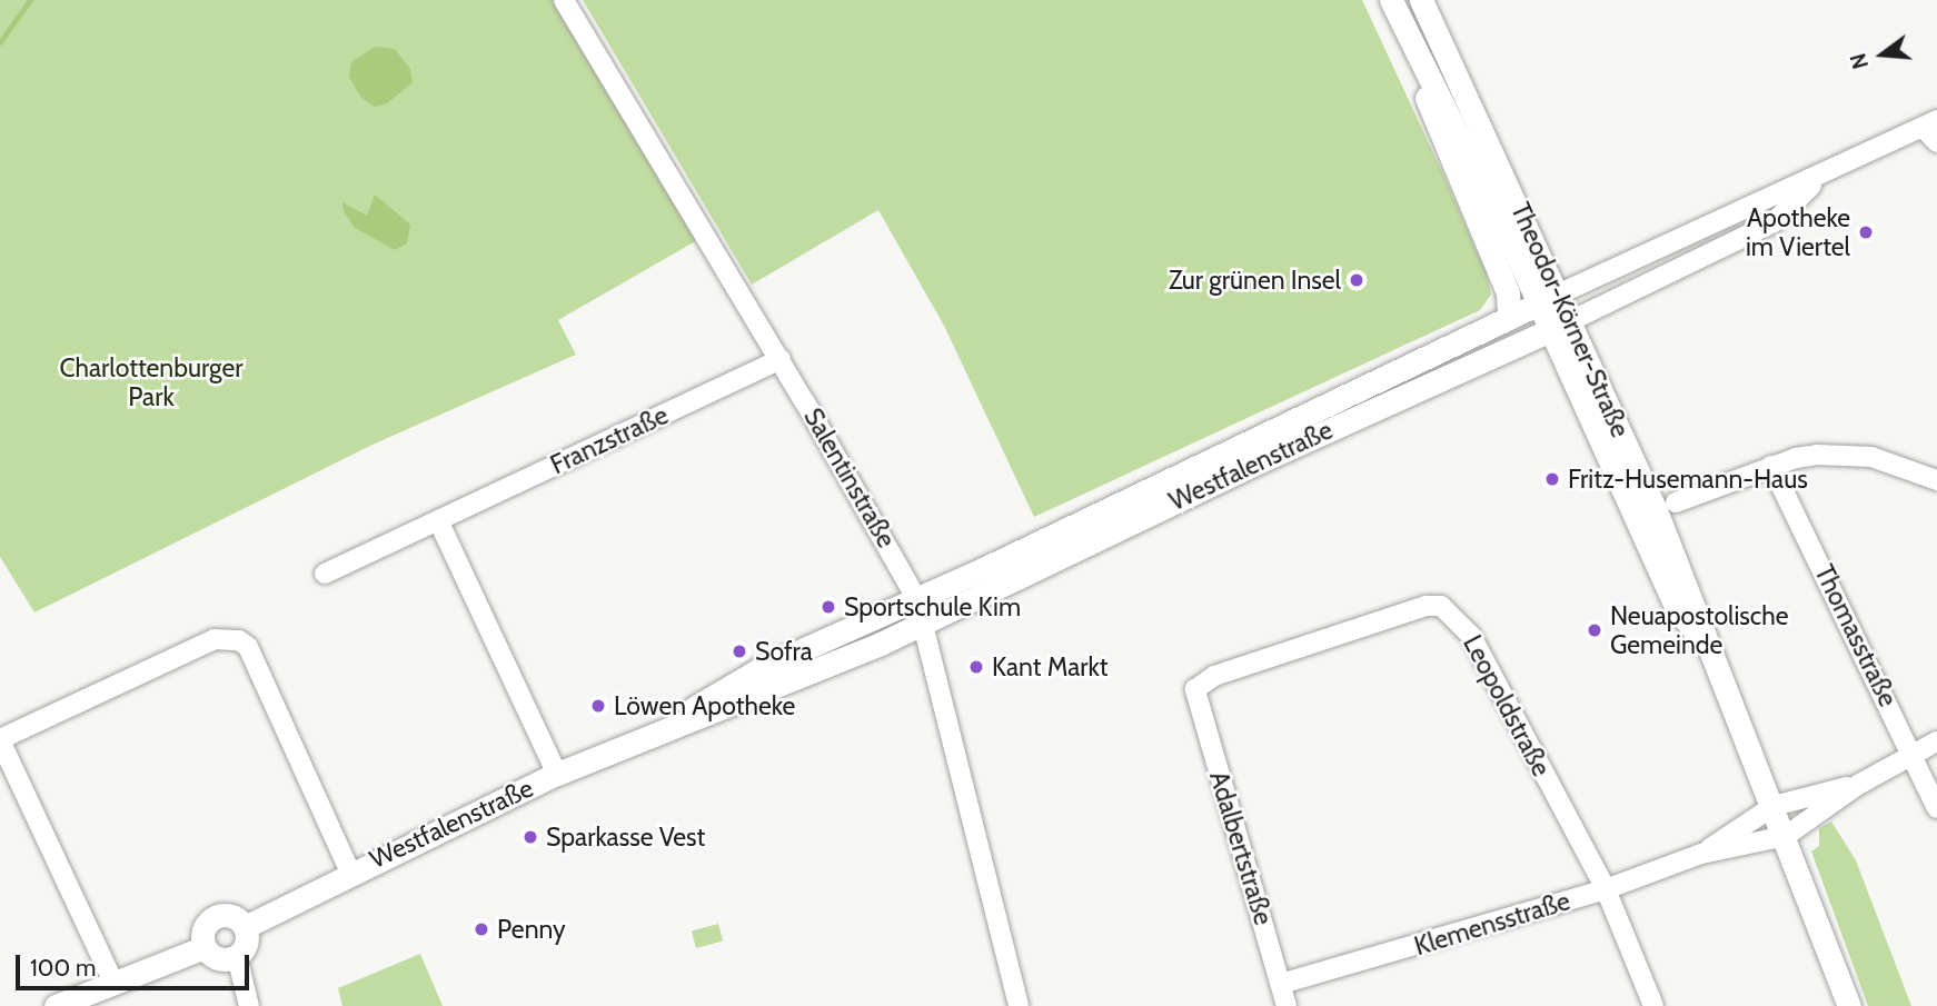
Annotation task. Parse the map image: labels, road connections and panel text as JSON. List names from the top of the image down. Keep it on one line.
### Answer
{"streets":{"main road":["Theodor-Körner-Straße","Westfalenstraße"],"street":["Franzstraße","Salentinstraße","Thomasstraße","Leopoldstraße","Adalbertstraße","Klemensstraße"]},"crossings":[["Theodor-Körner-Straße","Westfalenstraße"],["Theodor-Körner-Straße","Klemensstraße"],["Franzstraße","Salentinstraße"],["Westfalenstraße","Salentinstraße"],["Leopoldstraße","Adalbertstraße"],["Leopoldstraße","Klemensstraße"],["Adalbertstraße","Klemensstraße"]],"parks":["Charlottenburger Park"],"places":["Apotheke im Viertel","Zur grünen Insel","Fritz-Husemann-Haus","Sportschule Kim","Neuapostolische Gemeinde","Sofra","Kant Markt","Löwen Apotheke","Sparkasse Vest","Penny"],"scale_bar":"100 m","north":"left"}
